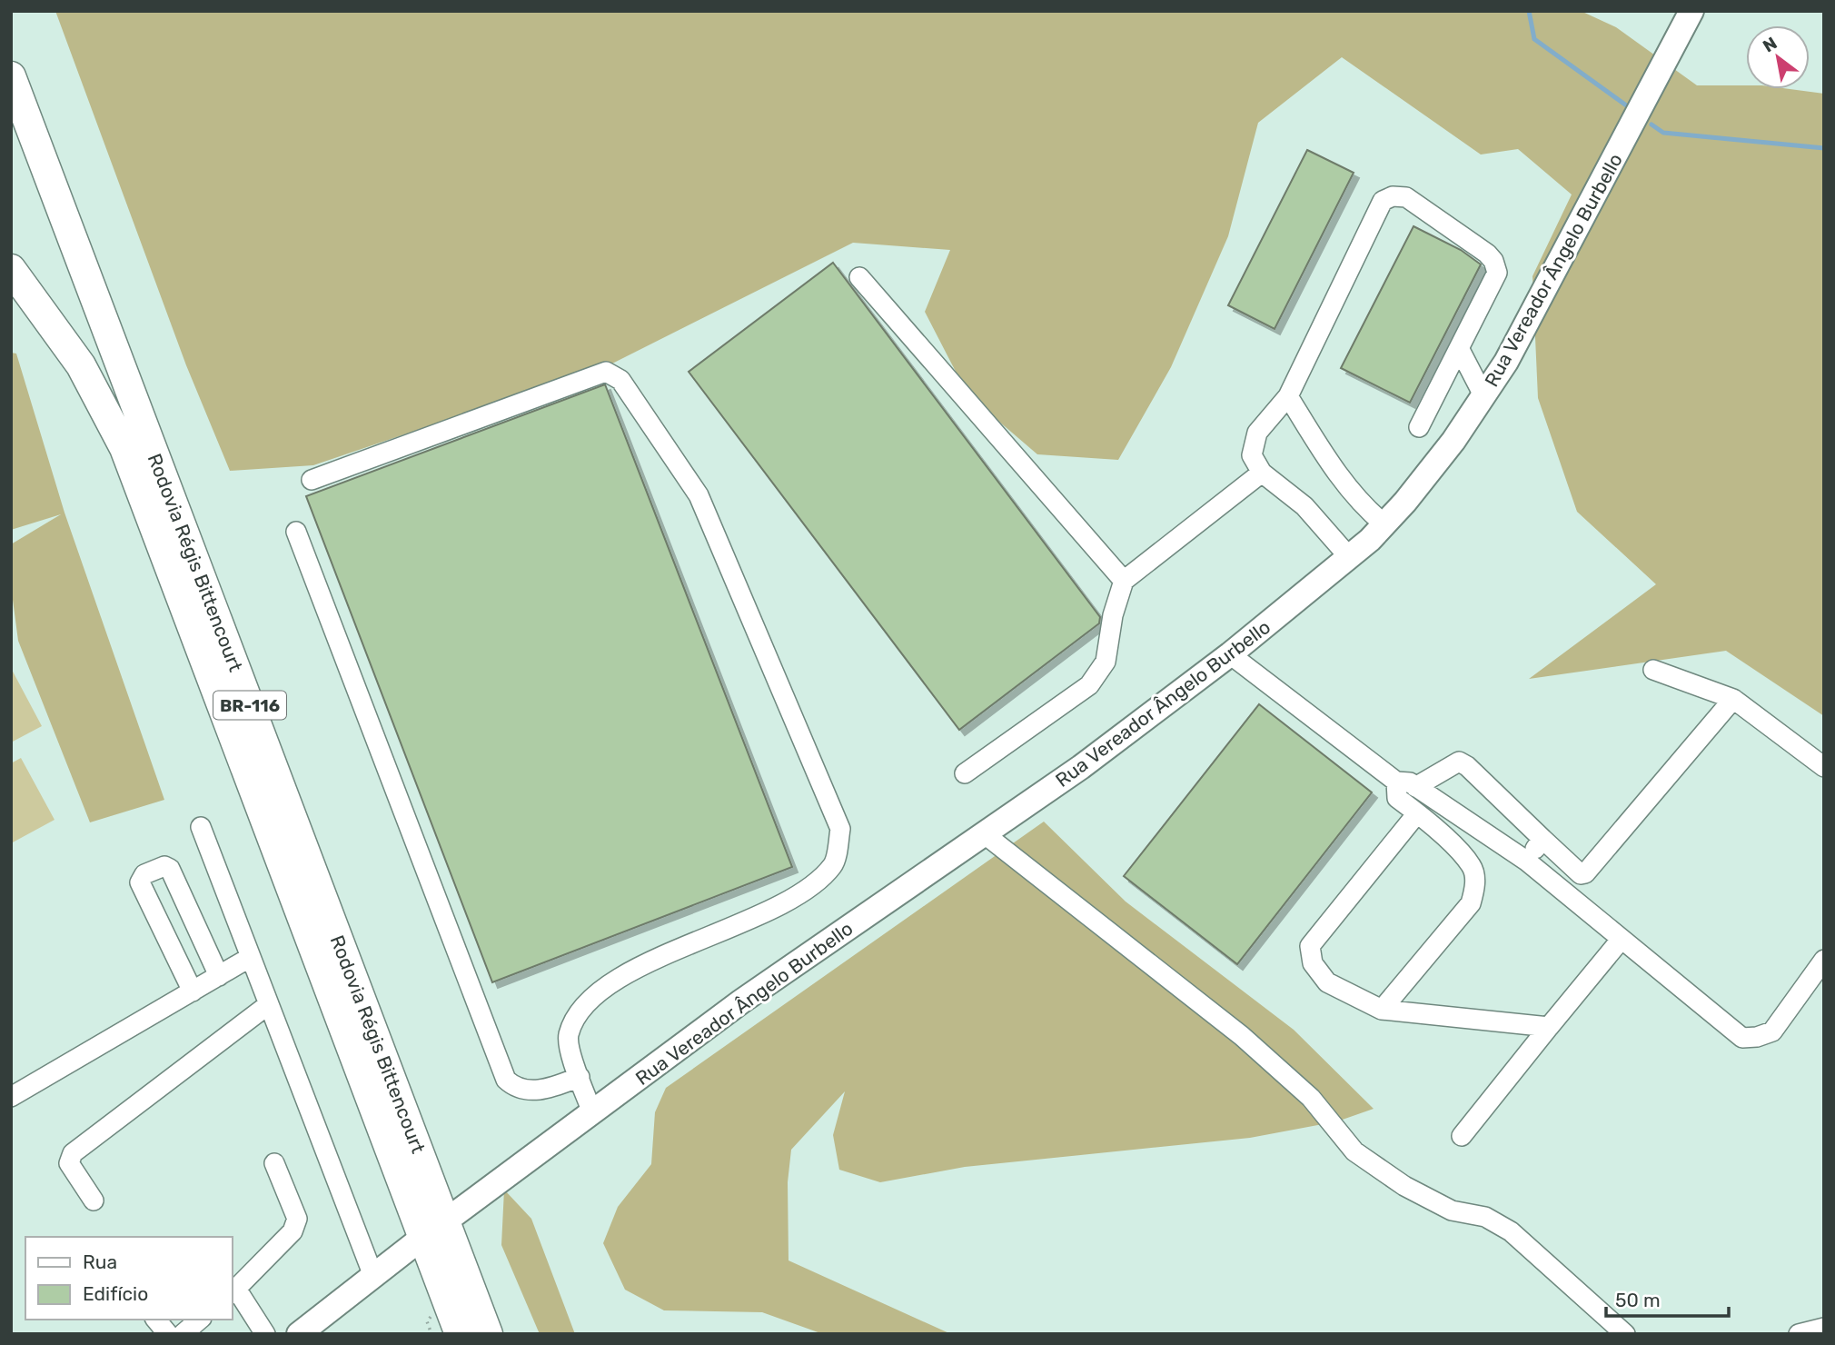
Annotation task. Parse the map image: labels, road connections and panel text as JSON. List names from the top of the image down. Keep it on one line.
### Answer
{"streets":{"highway":["Rodovia Régis Bittencourt","BR-116"],"main road":["Rua Vereador Ângelo Burbello"]},"crossings":[["Rua Vereador Ângelo Burbello","Rodovia Régis Bittencourt"]],"legend":["Rua","Edifício"],"scale_bar":"50 m","north":"top left"}
